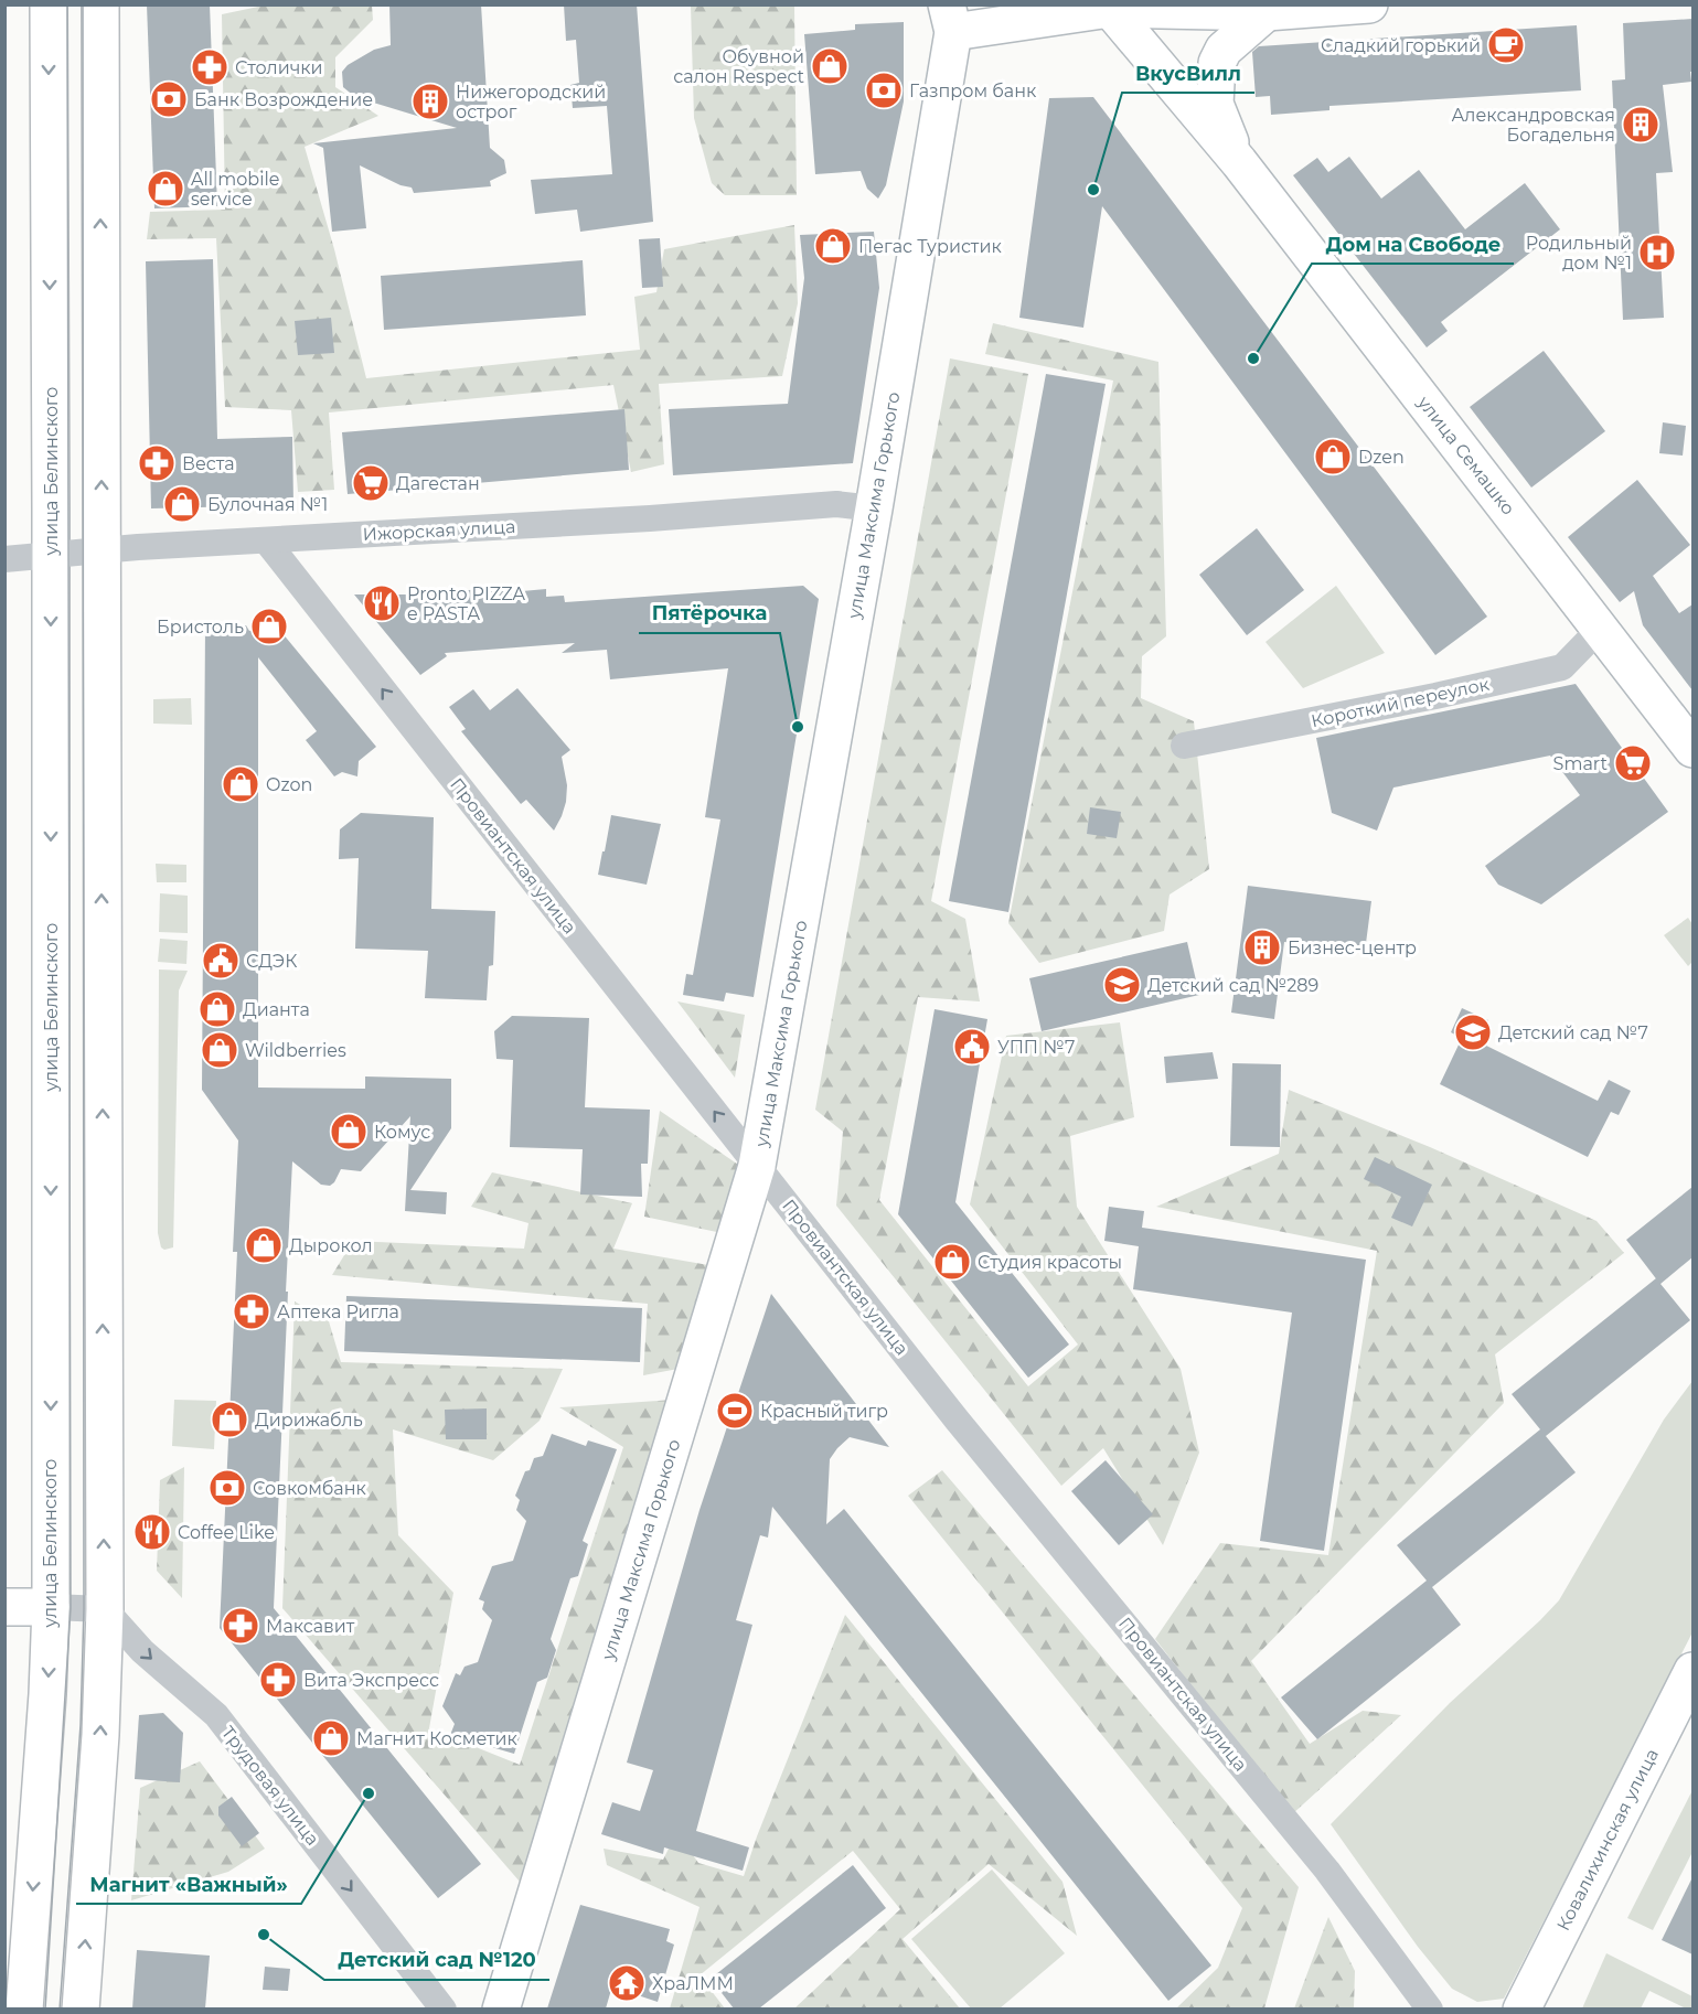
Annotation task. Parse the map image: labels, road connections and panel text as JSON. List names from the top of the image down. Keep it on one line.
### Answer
{"streets":{"main road":["улица Семашко","улица Белинского","улица Максима Горького","Ковалихинская улица"],"street":["Ижорская улица","Короткий переулок","Провиантская улица","Трудовая улица"]},"crossings":[["улица Семашко","Короткий переулок"],["улица Белинского","Ижорская улица"],["улица Максима Горького","Ижорская улица"],["улица Максима Горького","Провиантская улица"],["Ижорская улица","Провиантская улица"]],"one_way":["Провиантская улица","Трудовая улица"],"places":{"cafe":["Сладкий горький"],"shop":["Обувной салон Respect","All mobile service","Пегас Туристик","Dzen","Булочная №1","Бристоль","Ozon","Дианта","Wildberries","Комус","Дырокол","Студия красоты","Дирижабль","Магнит Косметик"],"pharmacy":["Столички","Веста","Аптека Ригла","Максавит","Вита Экспресс"],"bank":["Газпром банк","Банк Возрождение","Совкомбанк"],"building":["Нижегородский острог","Александровская Богадельня","Бизнес-центр"],"other":["ВкусВилл","Дом на Свободе","Пятёрочка","Магнит «Важный»","Детский сад №120"],"hospital":["Родильный дом №1"],"supermarket":["Дагестан","Smart"],"restaurant":["Pronto PIZZA e PASTA","Coffee Like"],"public building":["СДЭК","УПП №7"],"school or university":["Детский сад №289","Детский сад №7"],"sports":["Красный тигр"],"temple":["ХраЛММ"]}}
